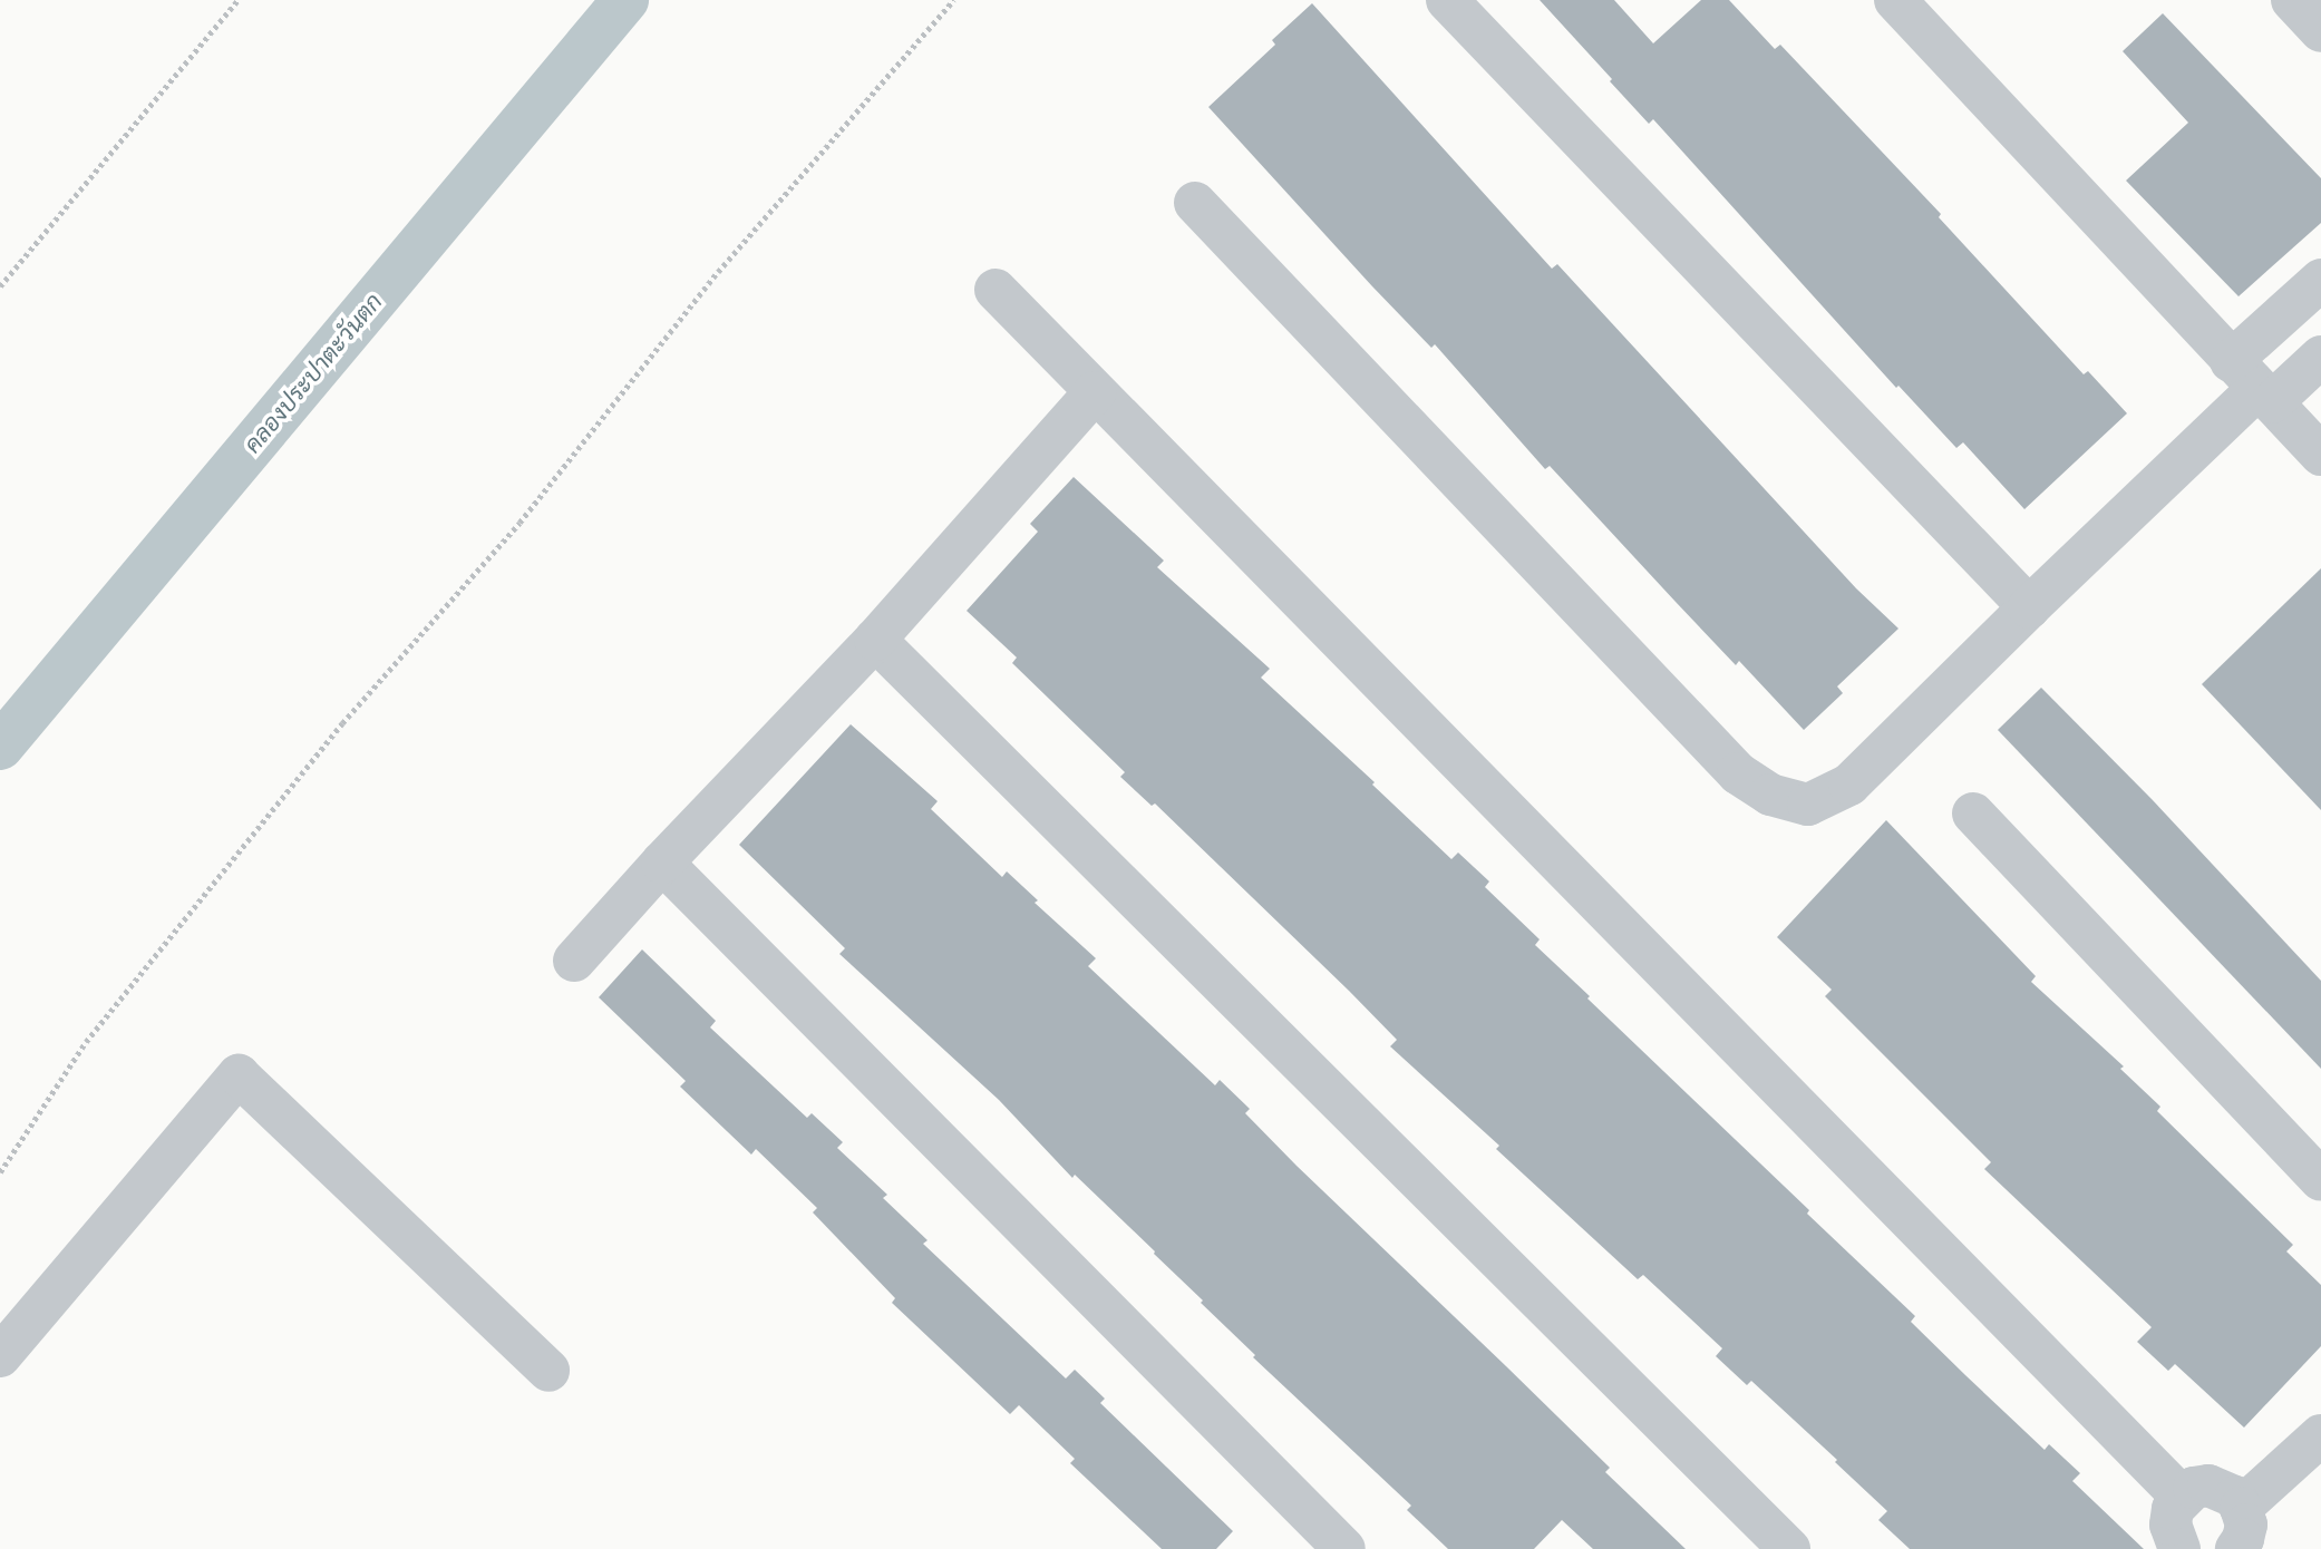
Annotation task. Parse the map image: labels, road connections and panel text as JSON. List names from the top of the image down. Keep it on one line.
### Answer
{"water":["คลองประปาตะวันตก"]}
